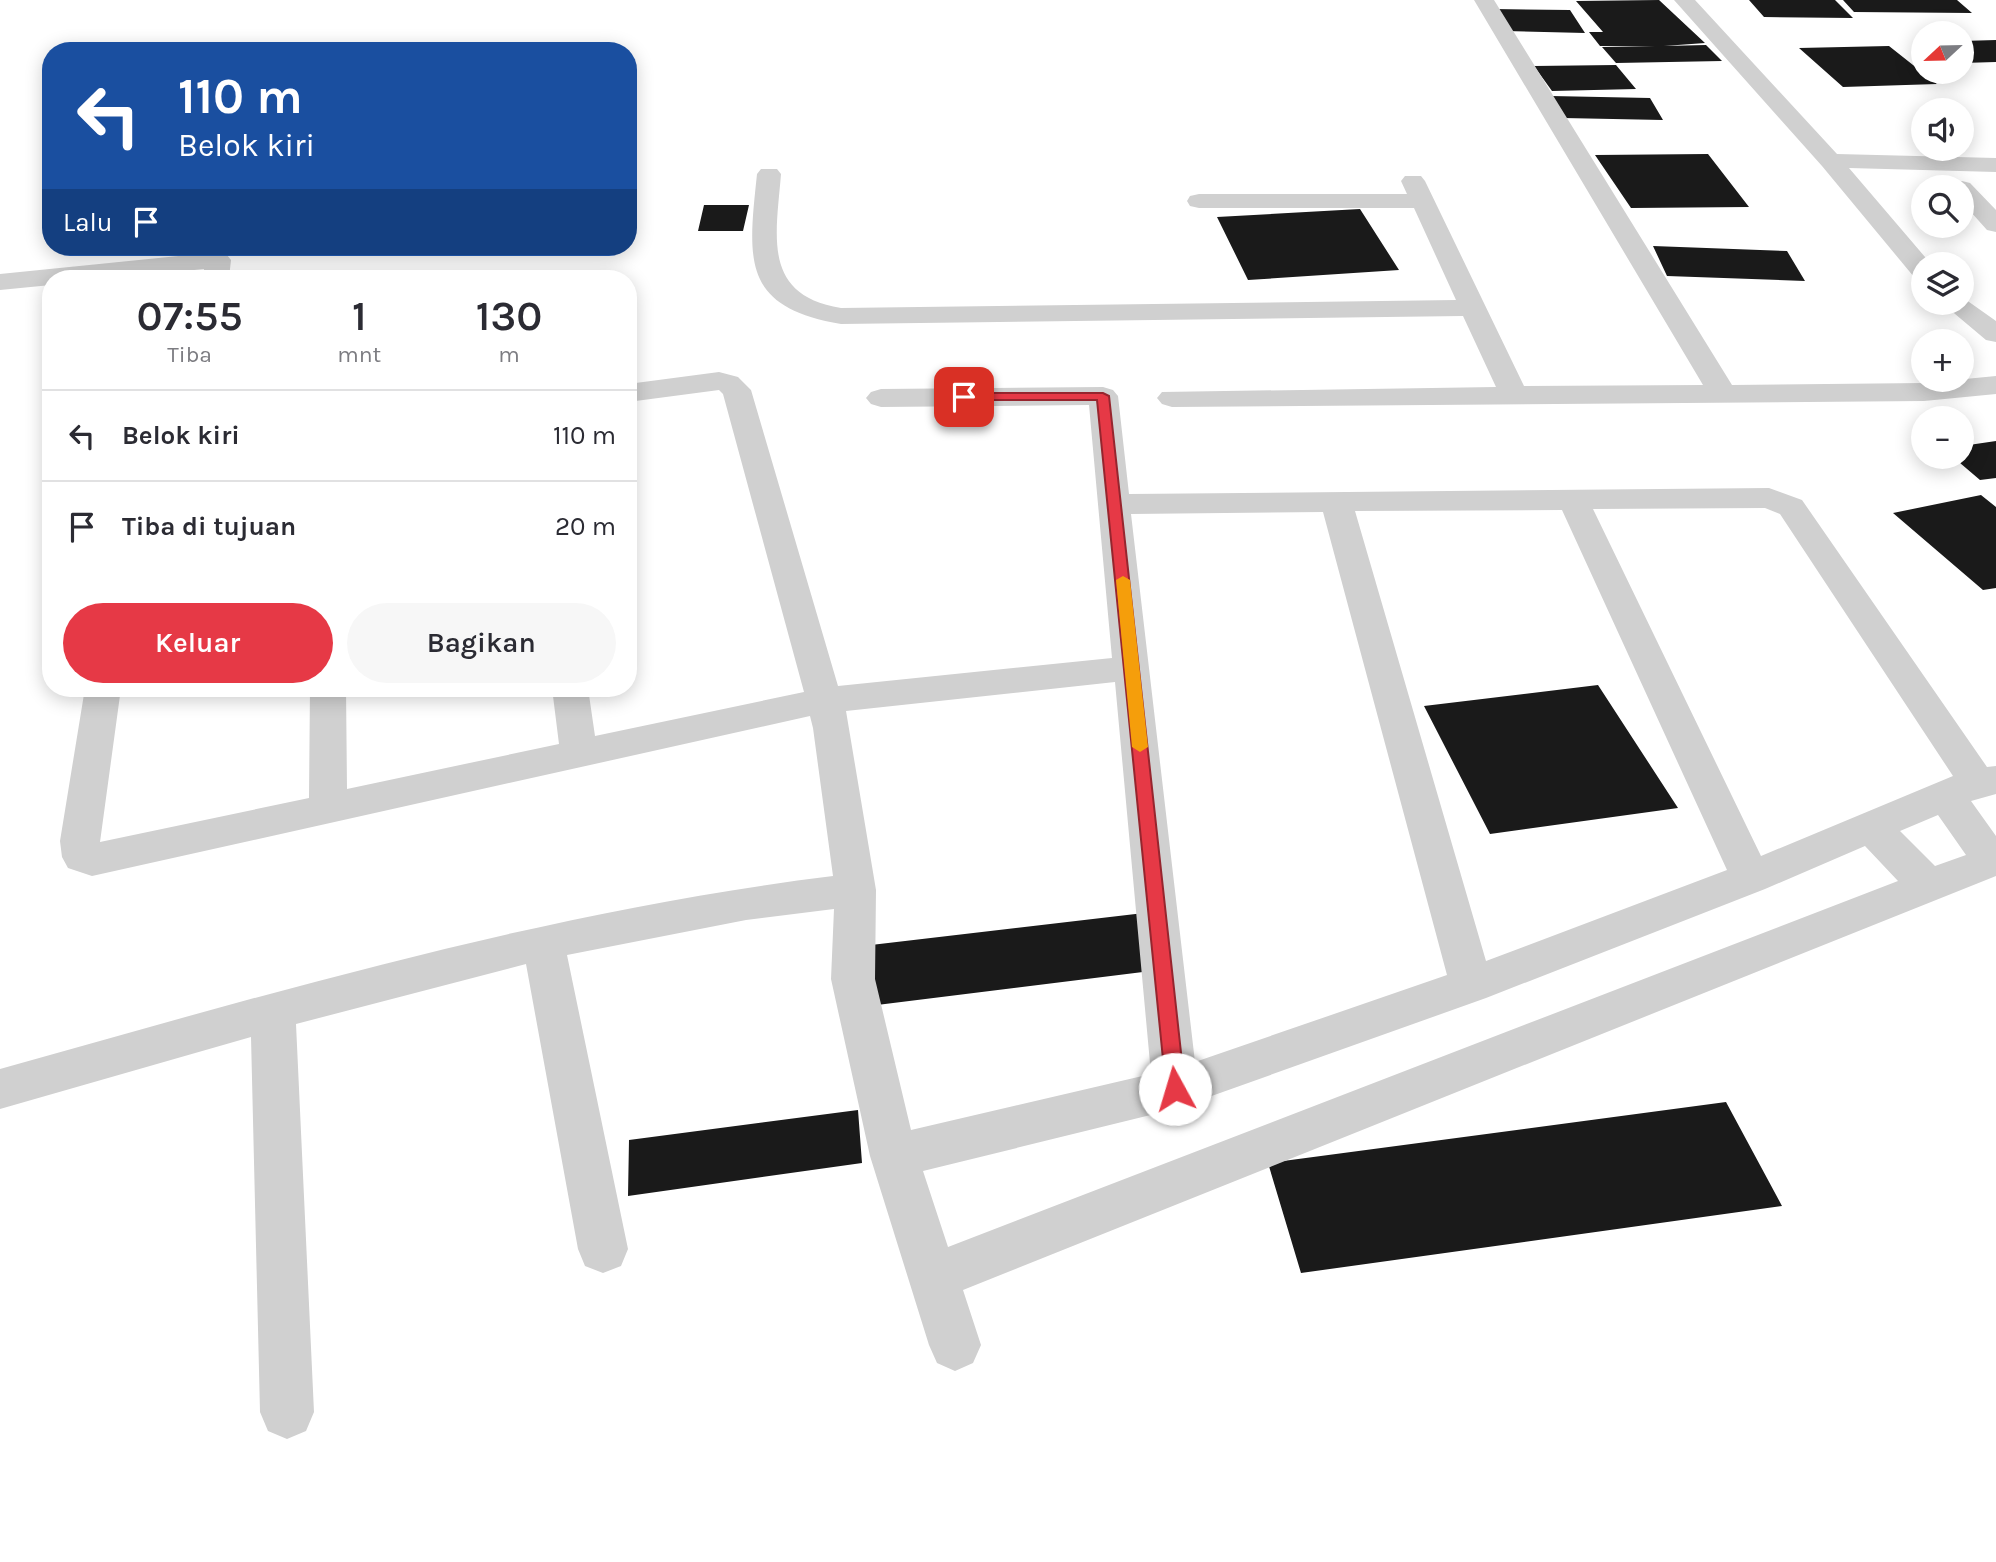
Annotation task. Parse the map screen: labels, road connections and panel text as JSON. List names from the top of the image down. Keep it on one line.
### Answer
{"north":"left","page":{"map_buttons":["+","−"],"turn":["110 m","Belok kiri"],"then":"Lalu","eta":["07:55","Tiba","1","mnt","130","m"],"list":[{"name":"Belok kiri","value":"110 m"},{"name":"Tiba di tujuan","value":"20 m"}],"buttons":["Keluar","Bagikan"]}}
